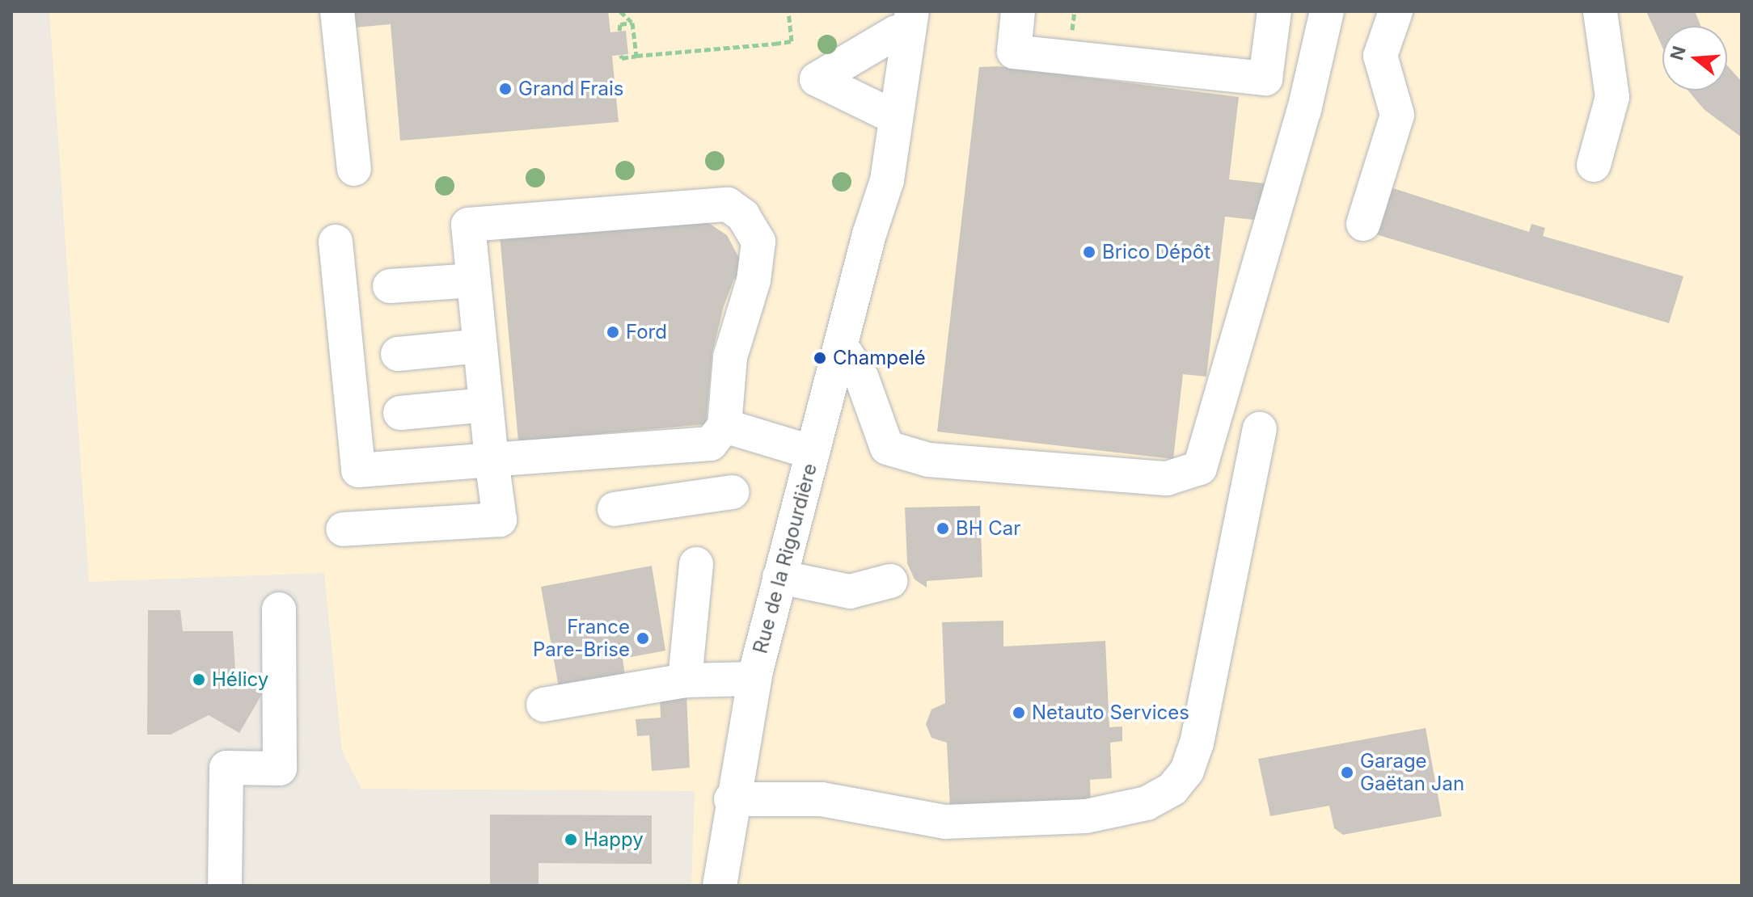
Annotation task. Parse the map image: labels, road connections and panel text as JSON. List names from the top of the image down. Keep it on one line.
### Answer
{"streets":{"street":["Rue de la Rigourdière"]},"places":["Grand Frais","Brico Dépôt","Ford","Champelé","BH Car","France Pare-Brise","Hélicy","Netauto Services","Garage Gaëtan Jan","Happy"],"north":"left"}
